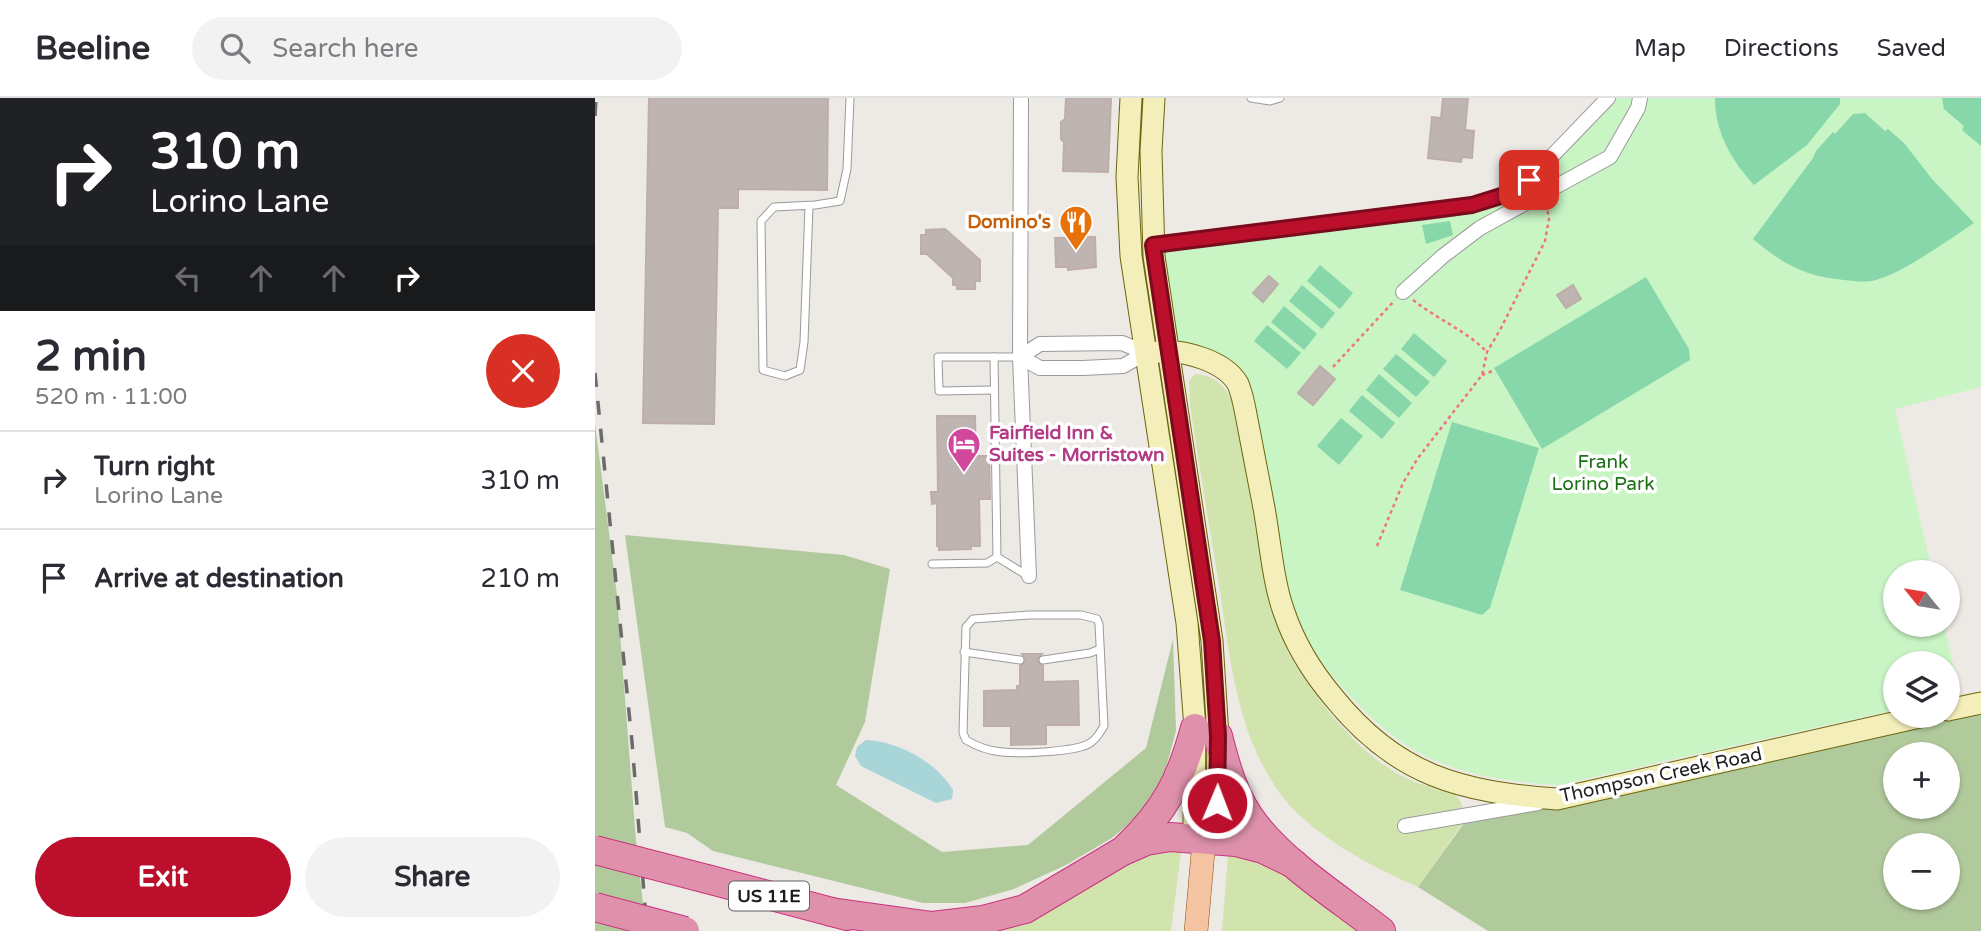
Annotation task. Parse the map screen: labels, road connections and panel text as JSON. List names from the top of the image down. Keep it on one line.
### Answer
{"streets":{"highway":["US 11E"],"main road":["Thompson Creek Road"]},"parks":["Frank Lorino Park"],"places":{"restaurant":["Domino's"],"hotel":["Fairfield Inn & Suites - Morristown"]},"north":"top left","page":{"header":"Beeline","search":"Search here","nav":["Map","Directions","Saved"],"turn":["310 m","Lorino Lane"],"heading":["2 min","520 m · 11:00"],"list":[{"name":"Turn right","note":"Lorino Lane","value":"310 m"},{"name":"Arrive at destination","value":"210 m"}],"map_buttons":["+","−"],"buttons":["Exit","Share"]}}
